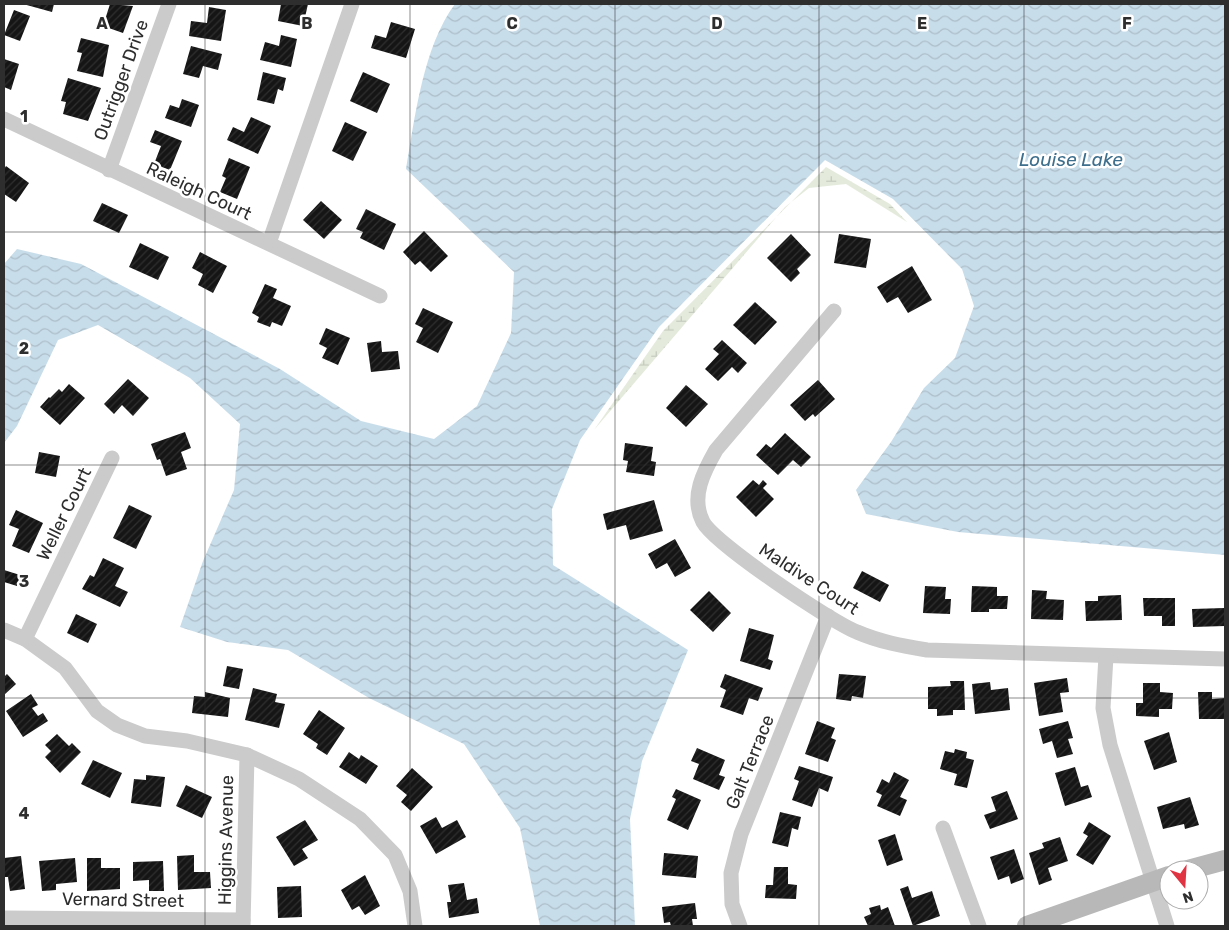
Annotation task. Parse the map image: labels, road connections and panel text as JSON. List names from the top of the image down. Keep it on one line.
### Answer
{"streets":{"street":["Outrigger Drive","Raleigh Court","Weller Court","Maldive Court","Galt Terrace","Higgins Avenue","Vernard Street"]},"crossings":[["Outrigger Drive","Raleigh Court"],["Maldive Court","Galt Terrace"],["Higgins Avenue","Vernard Street"]],"water":["Louise Lake"],"north":"bottom","grid":{"columns":["A","B","C","D","E","F"],"rows":["1","2","3","4"]}}
